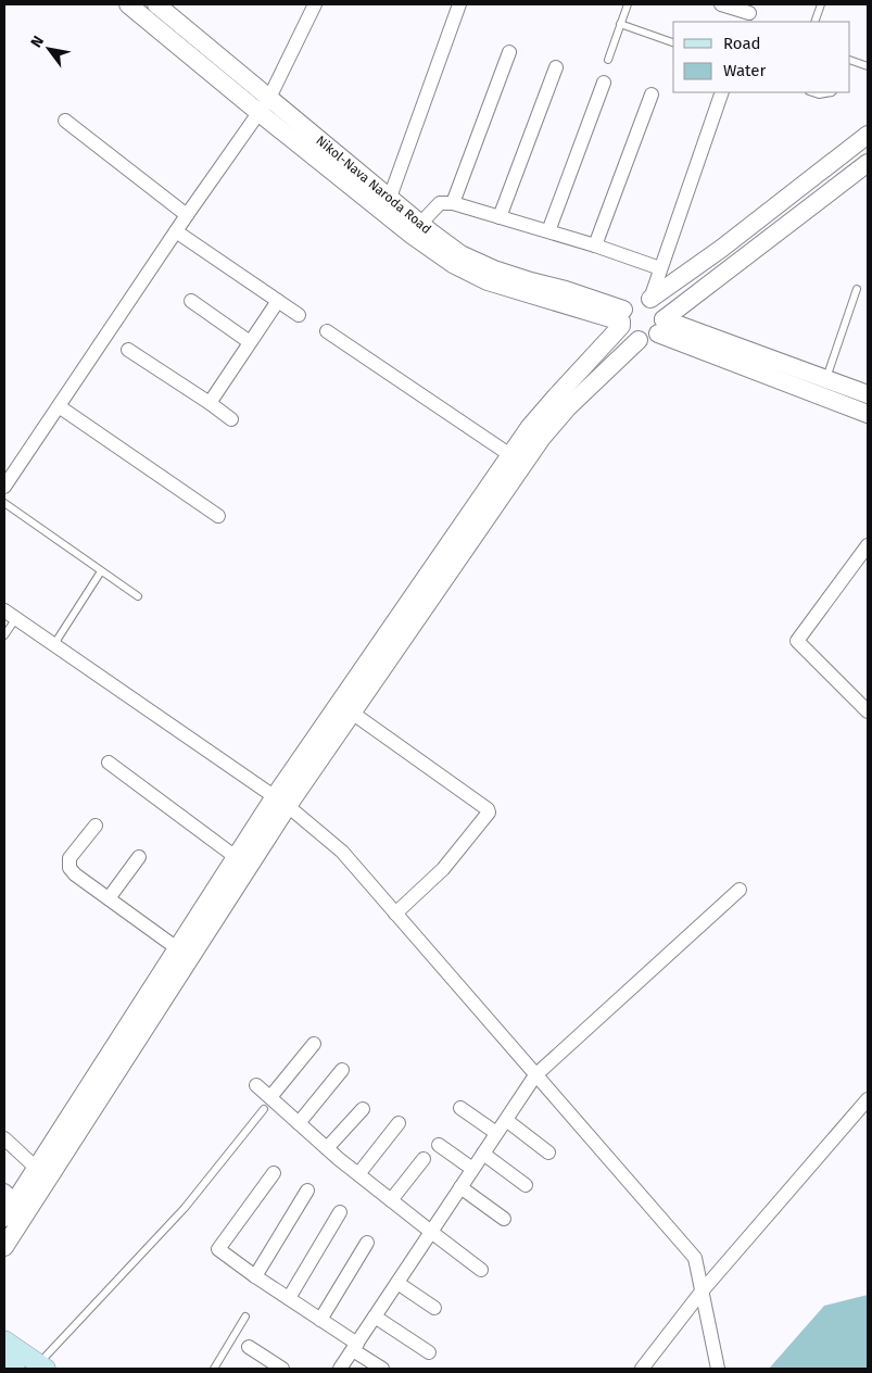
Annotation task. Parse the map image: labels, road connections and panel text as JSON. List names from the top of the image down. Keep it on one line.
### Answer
{"streets":{"street":["Nikol-Nava Naroda Road"]},"legend":["Road","Water"],"north":"top left"}
